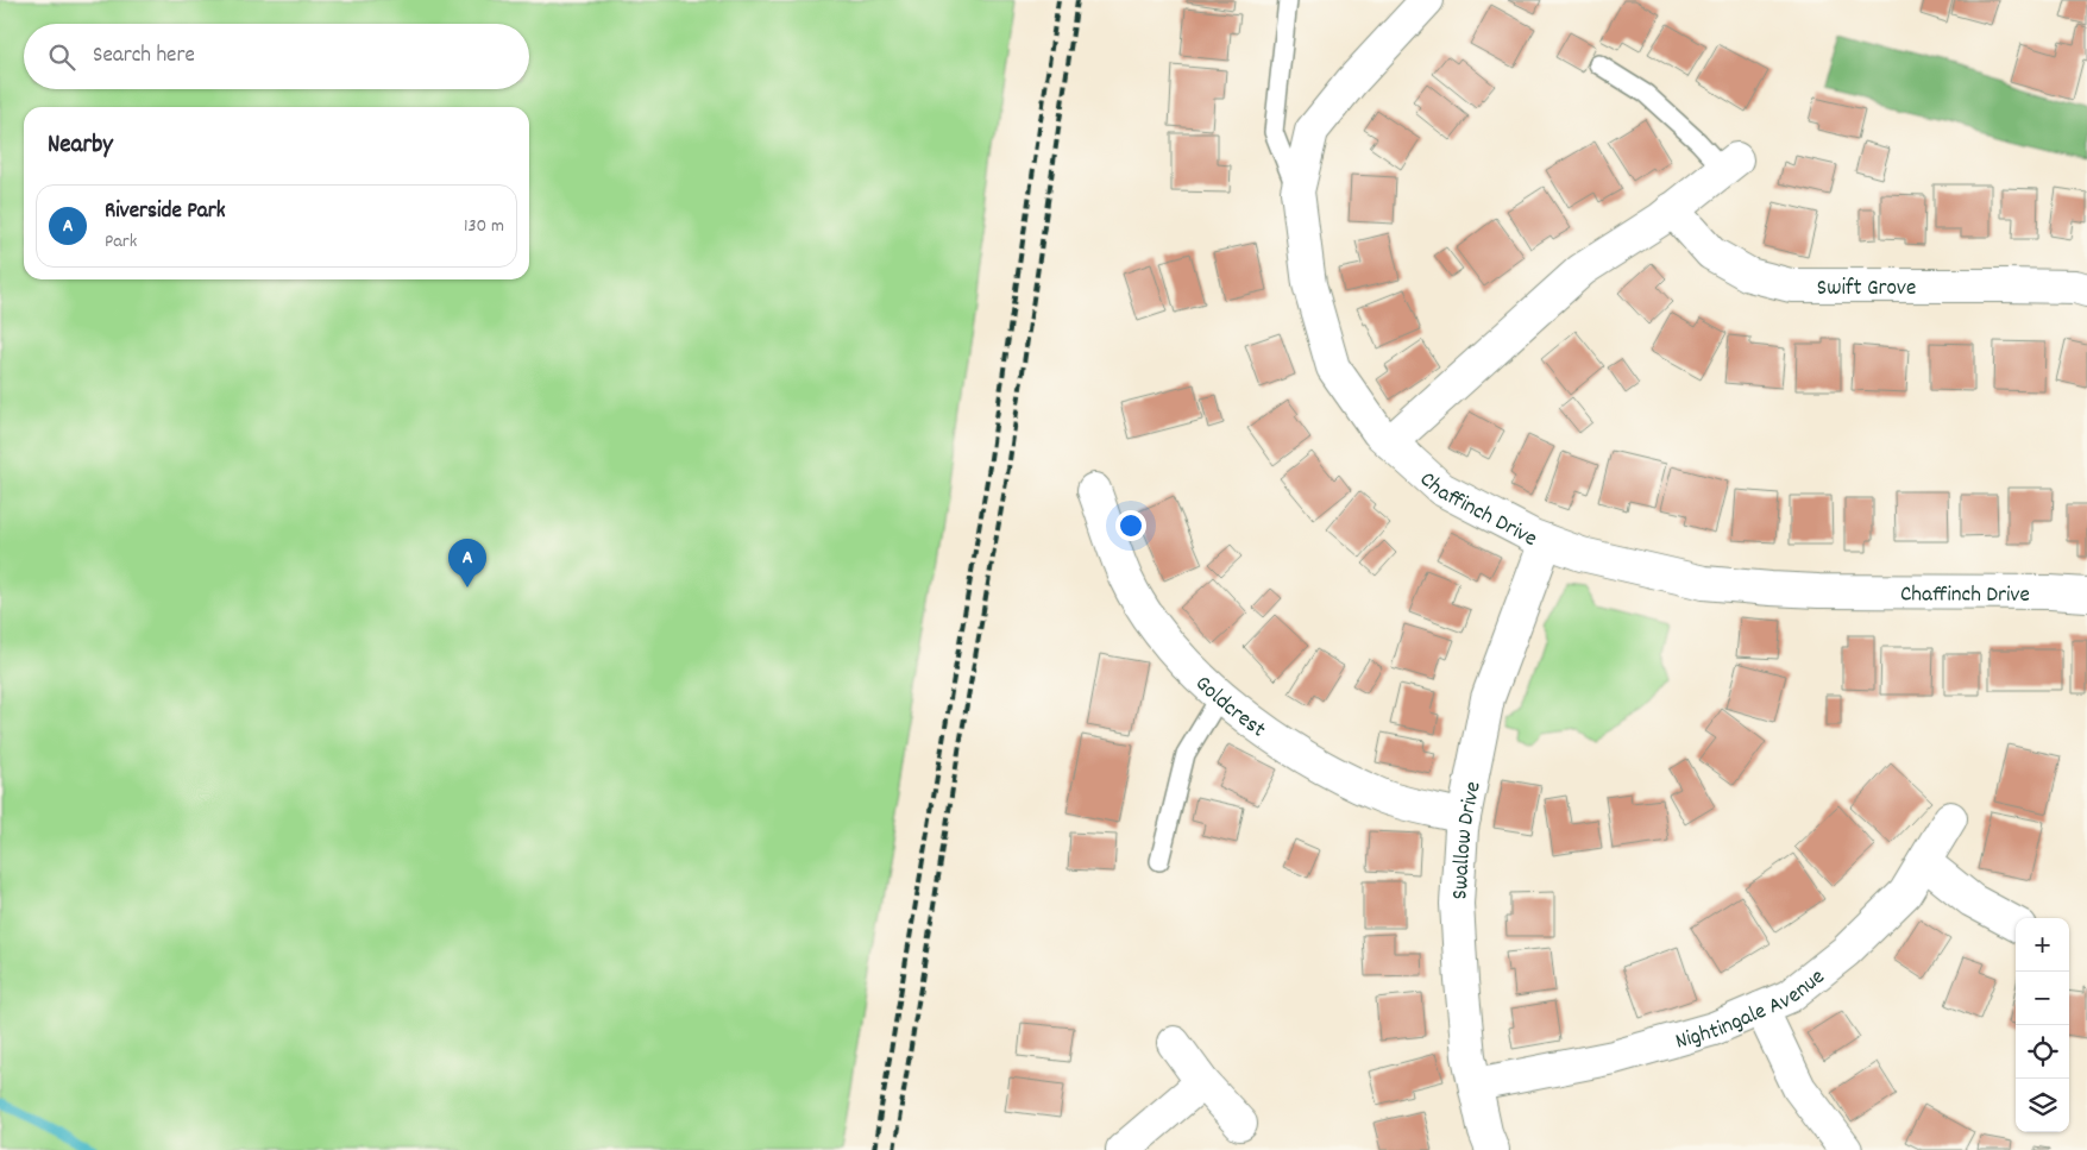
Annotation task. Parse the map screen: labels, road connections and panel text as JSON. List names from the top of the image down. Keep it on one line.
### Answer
{"streets":{"street":["Swift Grove","Chaffinch Drive","Goldcrest","Swallow Drive","Nightingale Avenue"]},"crossings":[["Chaffinch Drive","Swallow Drive"],["Goldcrest","Swallow Drive"],["Swallow Drive","Nightingale Avenue"]],"page":{"search":"Search here","heading":"Nearby","list":[{"mark":"A","name":"Riverside Park","note":"Park","value":"130 m"}],"pins":"A","map_buttons":["+","−"]}}
